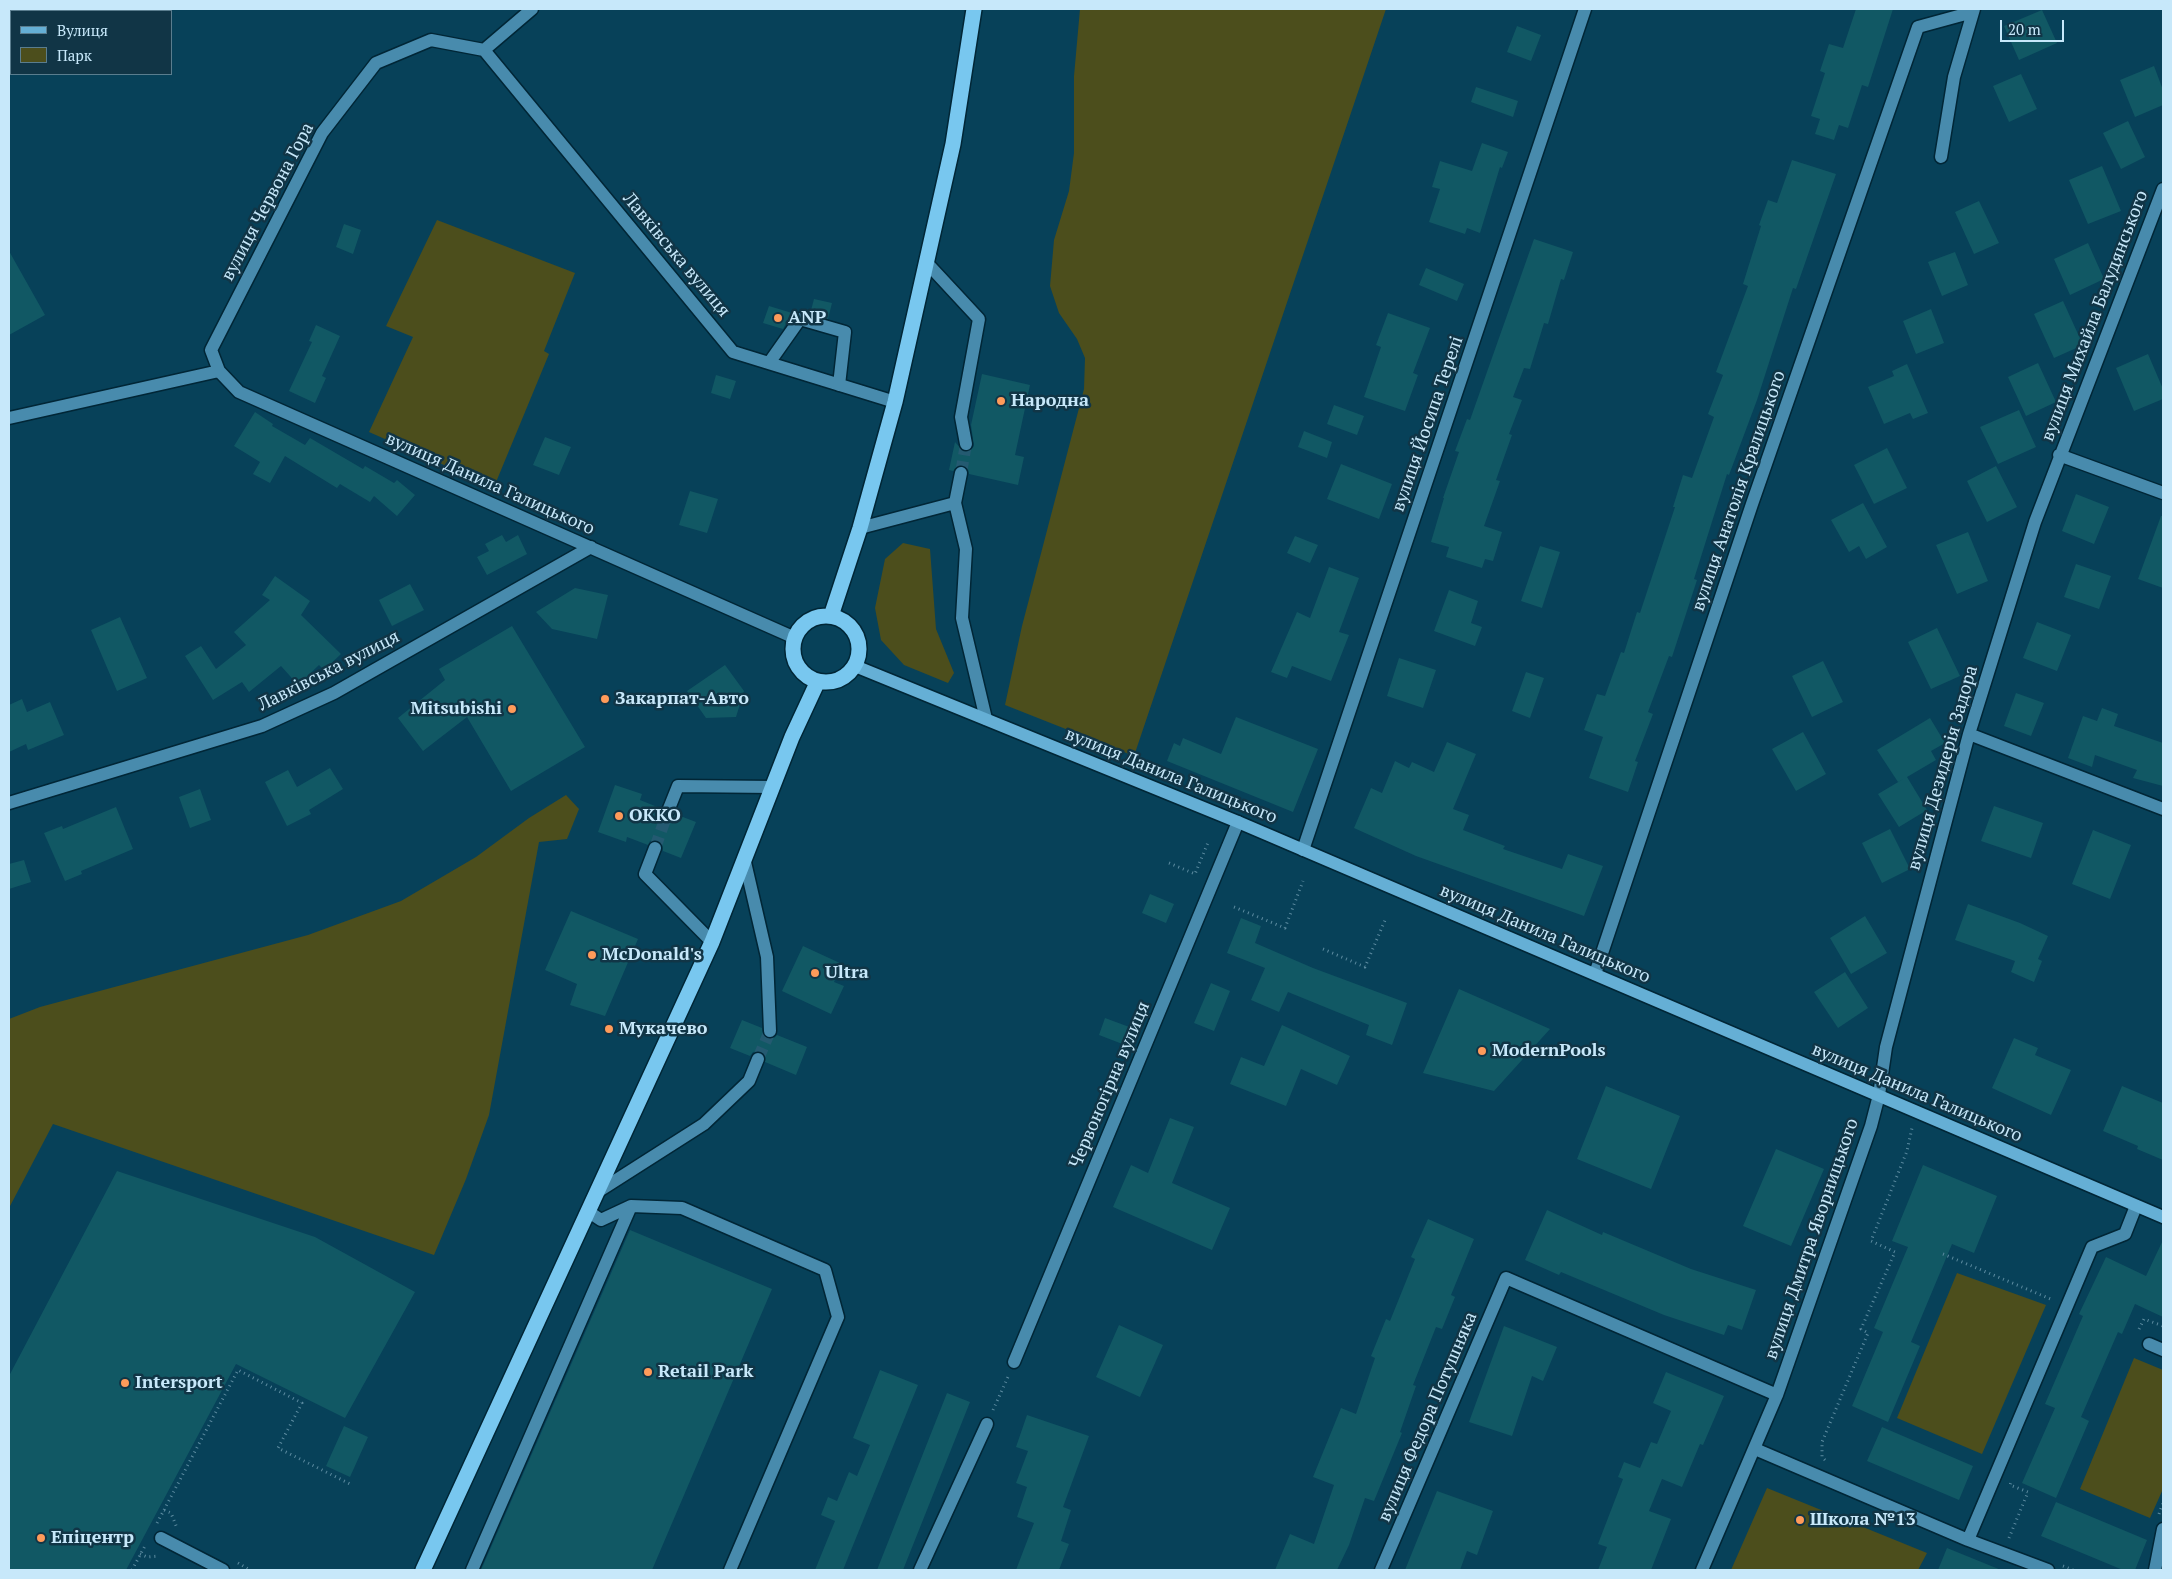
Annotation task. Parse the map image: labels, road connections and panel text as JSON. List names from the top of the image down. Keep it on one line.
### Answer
{"streets":{"main road":["вулиця Данила Галицького"],"street":["вулиця Червона Гора","Лавківська вулиця","вулиця Михайла Балудянського","вулиця Йосипа Терелі","вулиця Анатолія Кралицького","вулиця Дезидерія Задора","Червоногірна вулиця","вулиця Дмитра Яворницького","вулиця Федора Потушняка"]},"crossings":[["вулиця Червона Гора","Лавківська вулиця"],["вулиця Червона Гора","вулиця Данила Галицького"],["Лавківська вулиця","вулиця Данила Галицького"],["вулиця Михайла Балудянського","вулиця Дезидерія Задора"],["вулиця Йосипа Терелі","вулиця Данила Галицького"],["вулиця Данила Галицького","вулиця Анатолія Кралицького"],["вулиця Данила Галицького","вулиця Дезидерія Задора"],["вулиця Данила Галицького","Червоногірна вулиця"],["вулиця Данила Галицького","вулиця Дмитра Яворницького"],["вулиця Дезидерія Задора","вулиця Дмитра Яворницького"],["вулиця Дмитра Яворницького","вулиця Федора Потушняка"]],"places":["ANP","Народна","Закарпат-Авто","Mitsubishi","ОККО","McDonald's","Ultra","Мукачево","ModernPools","Retail Park","Intersport","Школа №13","Епіцентр"],"legend":["Вулиця","Парк"],"scale_bar":"20 m"}
